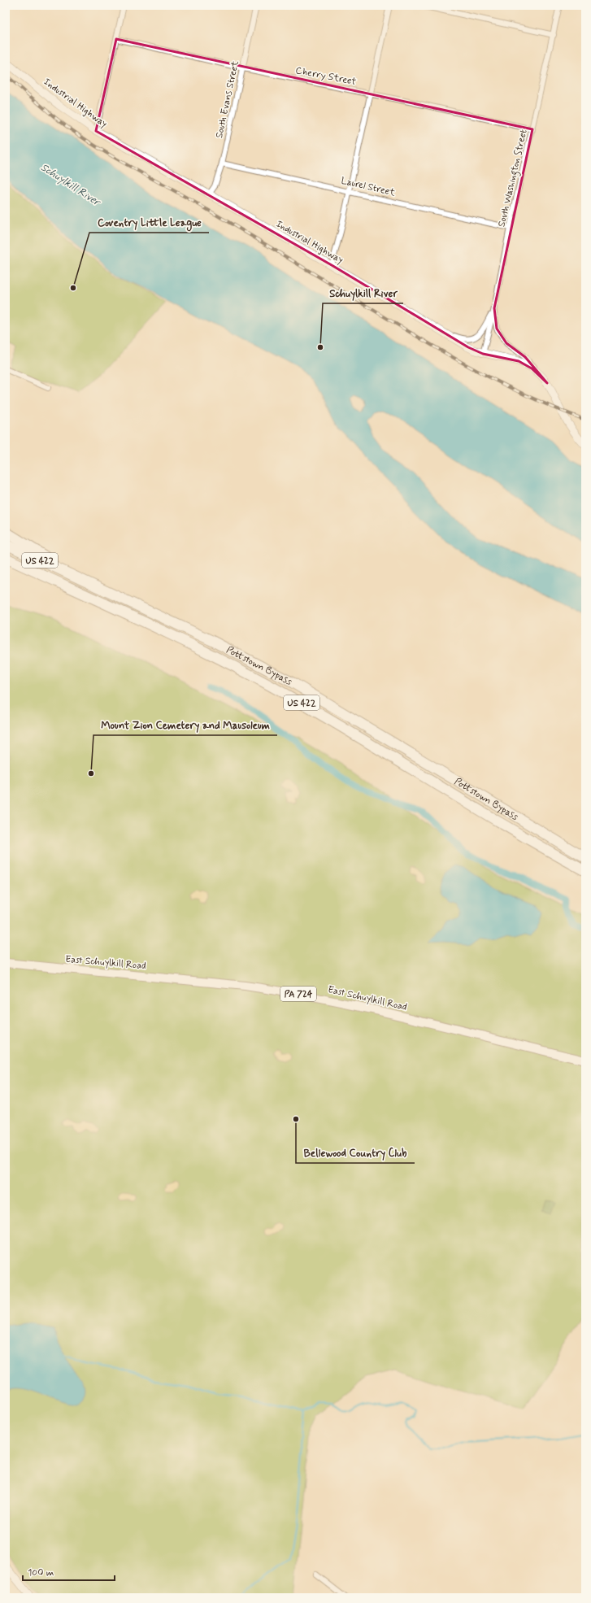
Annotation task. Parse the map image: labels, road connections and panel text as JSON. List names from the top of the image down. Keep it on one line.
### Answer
{"streets":{"highway":["US 422","Pottstown Bypass"],"main road":["East Schuylkill Road","PA 724"],"street":["Cherry Street","South Evans Street","Industrial Highway","South Washington Street","Laurel Street"]},"crossings":[["Cherry Street","South Evans Street"],["Cherry Street","South Washington Street"],["South Evans Street","Industrial Highway"],["South Evans Street","Laurel Street"],["Industrial Highway","South Washington Street"],["South Washington Street","Laurel Street"]],"water":["Schuylkill River"],"places":["Coventry Little League","Schuylkill River","Mount Zion Cemetery and Mausoleum","Bellewood Country Club"],"scale_bar":"100 m"}
